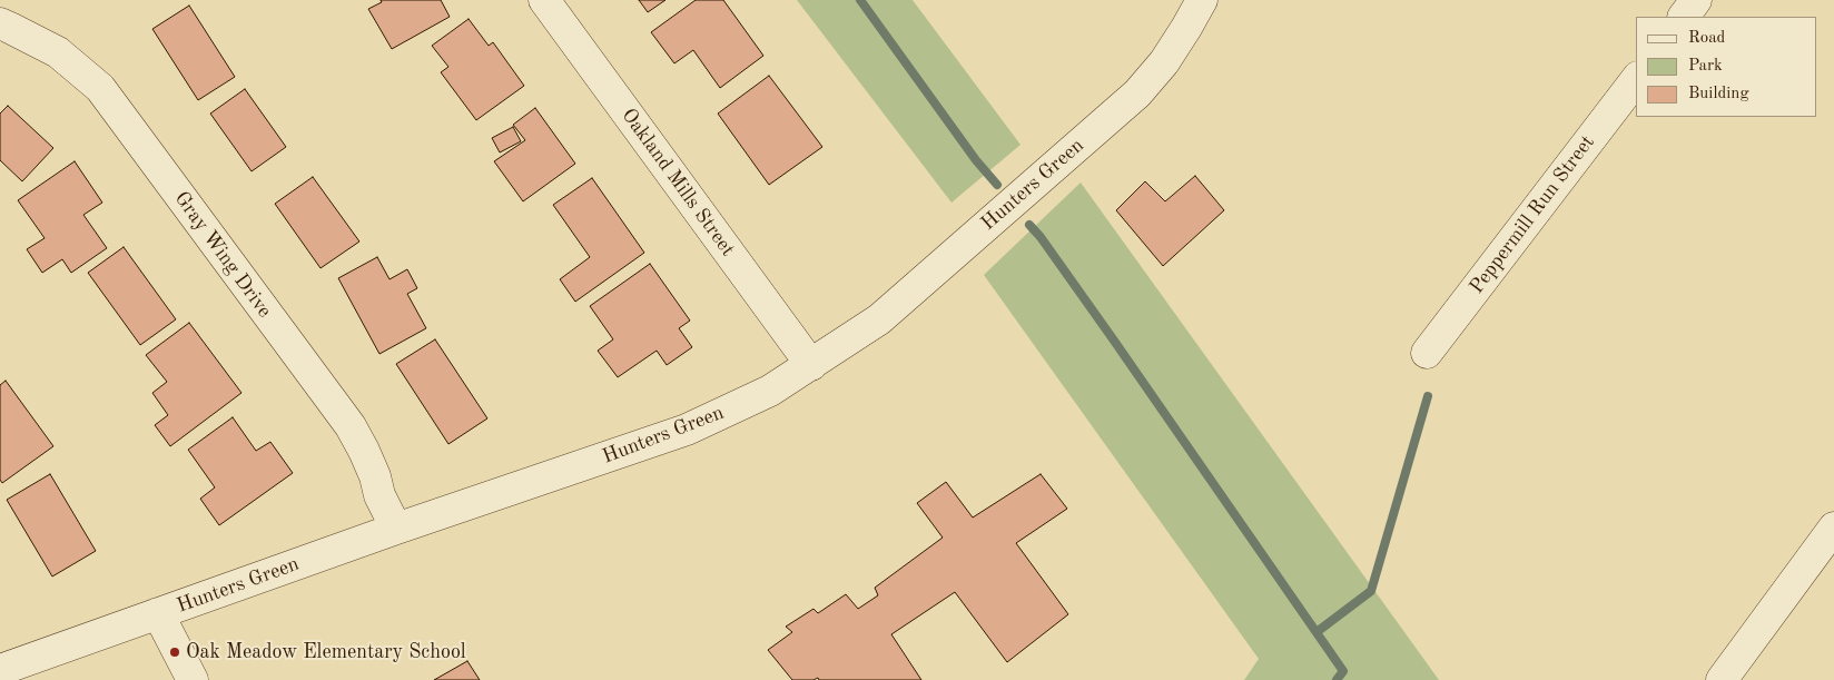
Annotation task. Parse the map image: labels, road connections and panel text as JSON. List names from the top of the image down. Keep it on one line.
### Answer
{"streets":{"street":["Oakland Mills Street","Hunters Green","Peppermill Run Street","Gray Wing Drive"]},"crossings":[["Oakland Mills Street","Hunters Green"],["Hunters Green","Gray Wing Drive"]],"places":["Oak Meadow Elementary School"],"legend":["Road","Park","Building"]}
